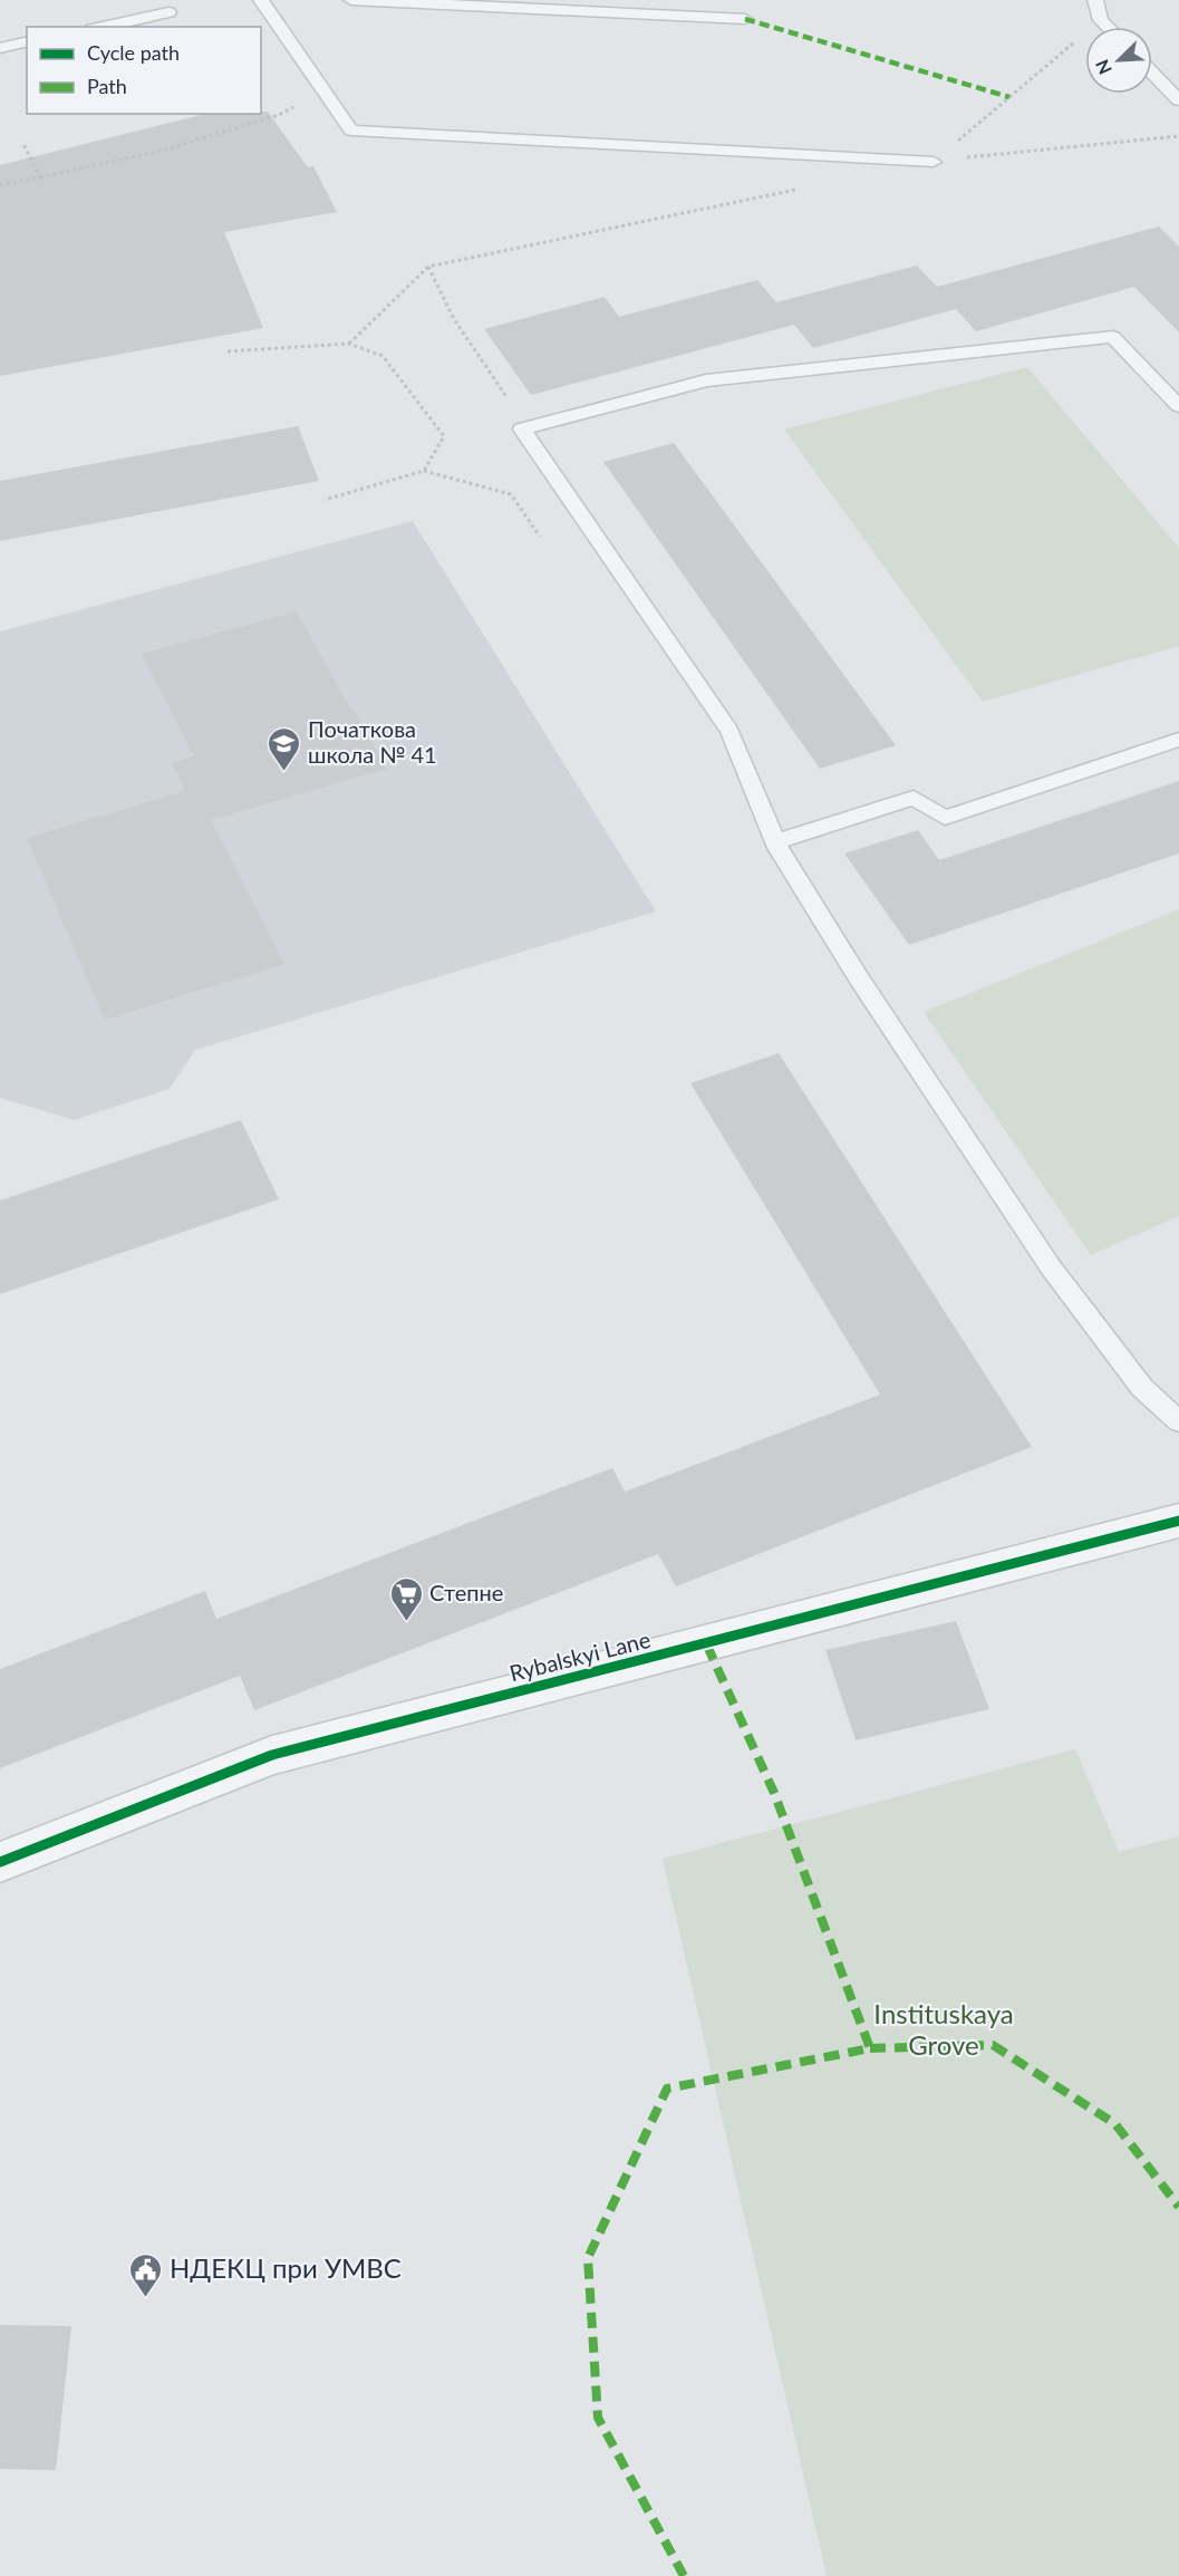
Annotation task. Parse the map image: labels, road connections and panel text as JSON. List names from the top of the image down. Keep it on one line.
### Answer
{"streets":{"street":["Rybalskyi Lane"]},"parks":["Іnstituskaya Grove"],"places":{"school or university":["Початкова школа № 41"],"supermarket":["Степне"],"public building":["НДЕКЦ при УМВС"]},"legend":["Cycle path","Path"],"north":"bottom left"}
